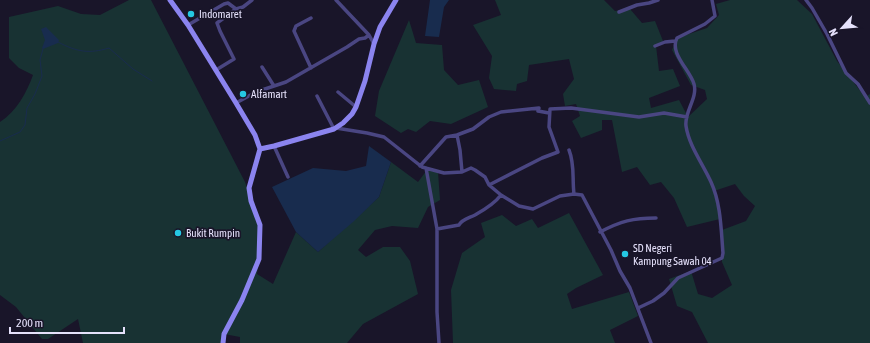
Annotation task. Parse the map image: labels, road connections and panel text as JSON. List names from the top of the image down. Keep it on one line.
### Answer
{"places":["Indomaret","Alfamart","Bukit Rumpin","SD Negeri Kampung Sawah 04"],"scale_bar":"200 m","north":"bottom left"}
